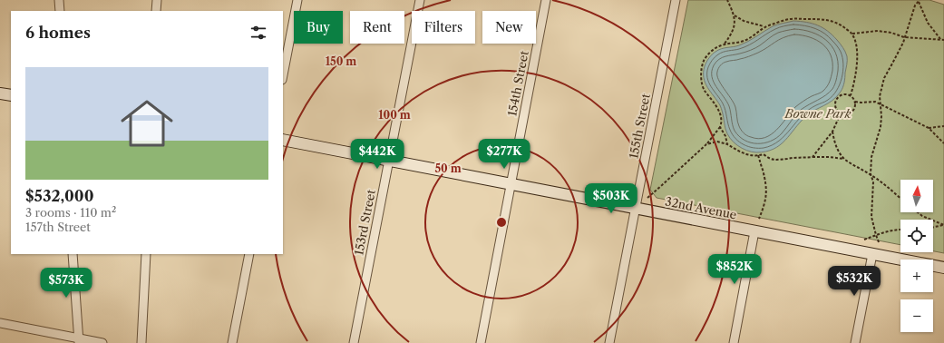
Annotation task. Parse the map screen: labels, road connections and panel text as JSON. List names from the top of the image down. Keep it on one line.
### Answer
{"streets":{"street":["154th Street","155th Street","32nd Avenue","153rd Street"]},"crossings":[["154th Street","32nd Avenue"],["155th Street","32nd Avenue"],["32nd Avenue","153rd Street"]],"parks":["Bowne Park"],"north":"top","page":{"chip":["Buy","Rent","Filters","New"],"heading":"6 homes","list":[{"name":"$532,000","note":"3 rooms · 110 m² · 157th Street"}],"price":["$442K","$277K","$503K","$852K","$532K","$573K"],"map_buttons":["+","−"]},"rings":["150 m","100 m","50 m"]}
